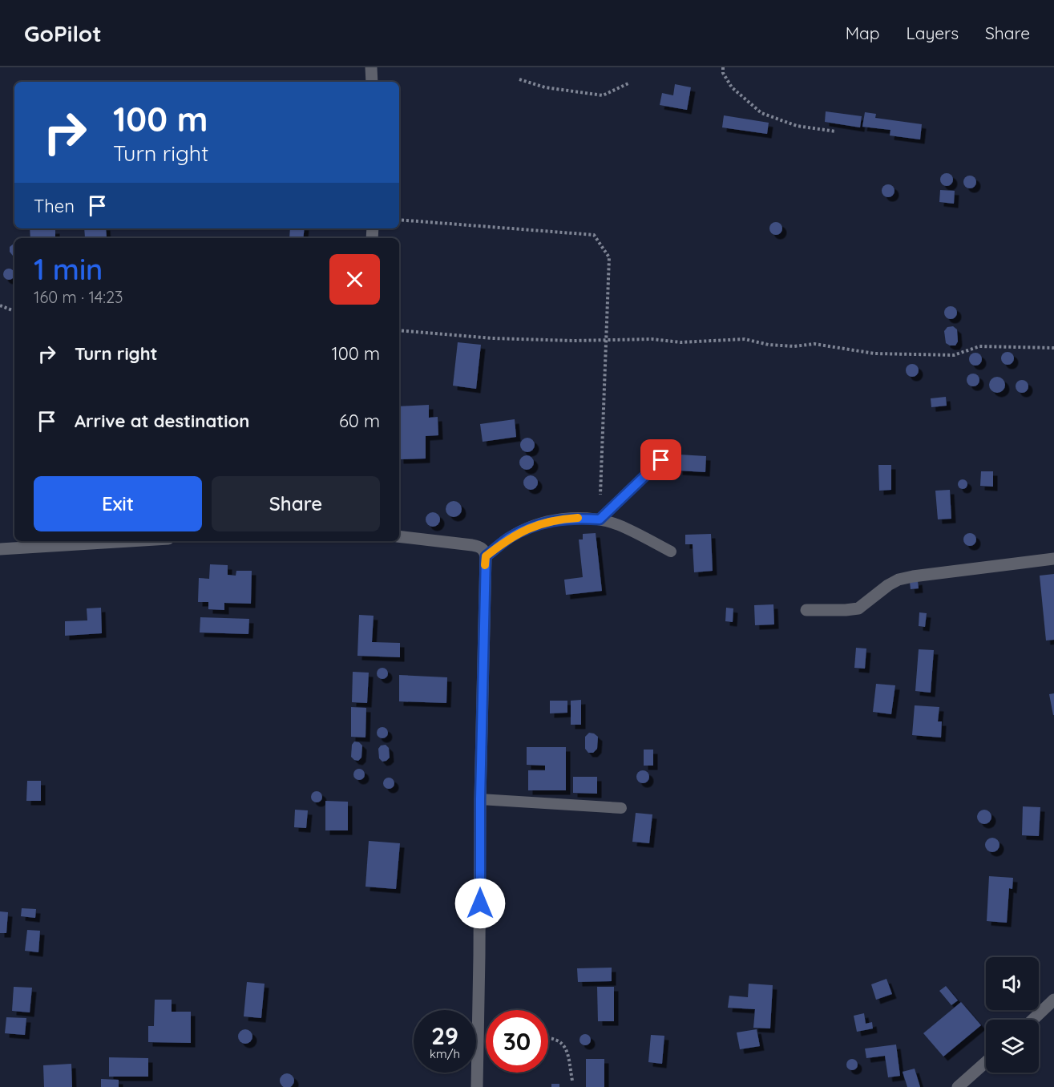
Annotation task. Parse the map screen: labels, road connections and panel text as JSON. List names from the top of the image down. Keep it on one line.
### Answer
{"page":{"header":"GoPilot","nav":["Map","Layers","Share"],"turn":["100 m","Turn right"],"then":"Then","heading":["1 min","160 m · 14:23"],"list":[{"name":"Turn right","value":"100 m"},{"name":"Arrive at destination","value":"60 m"}],"buttons":["Exit","Share"],"speed":"29 km/h","limit":"30"}}
